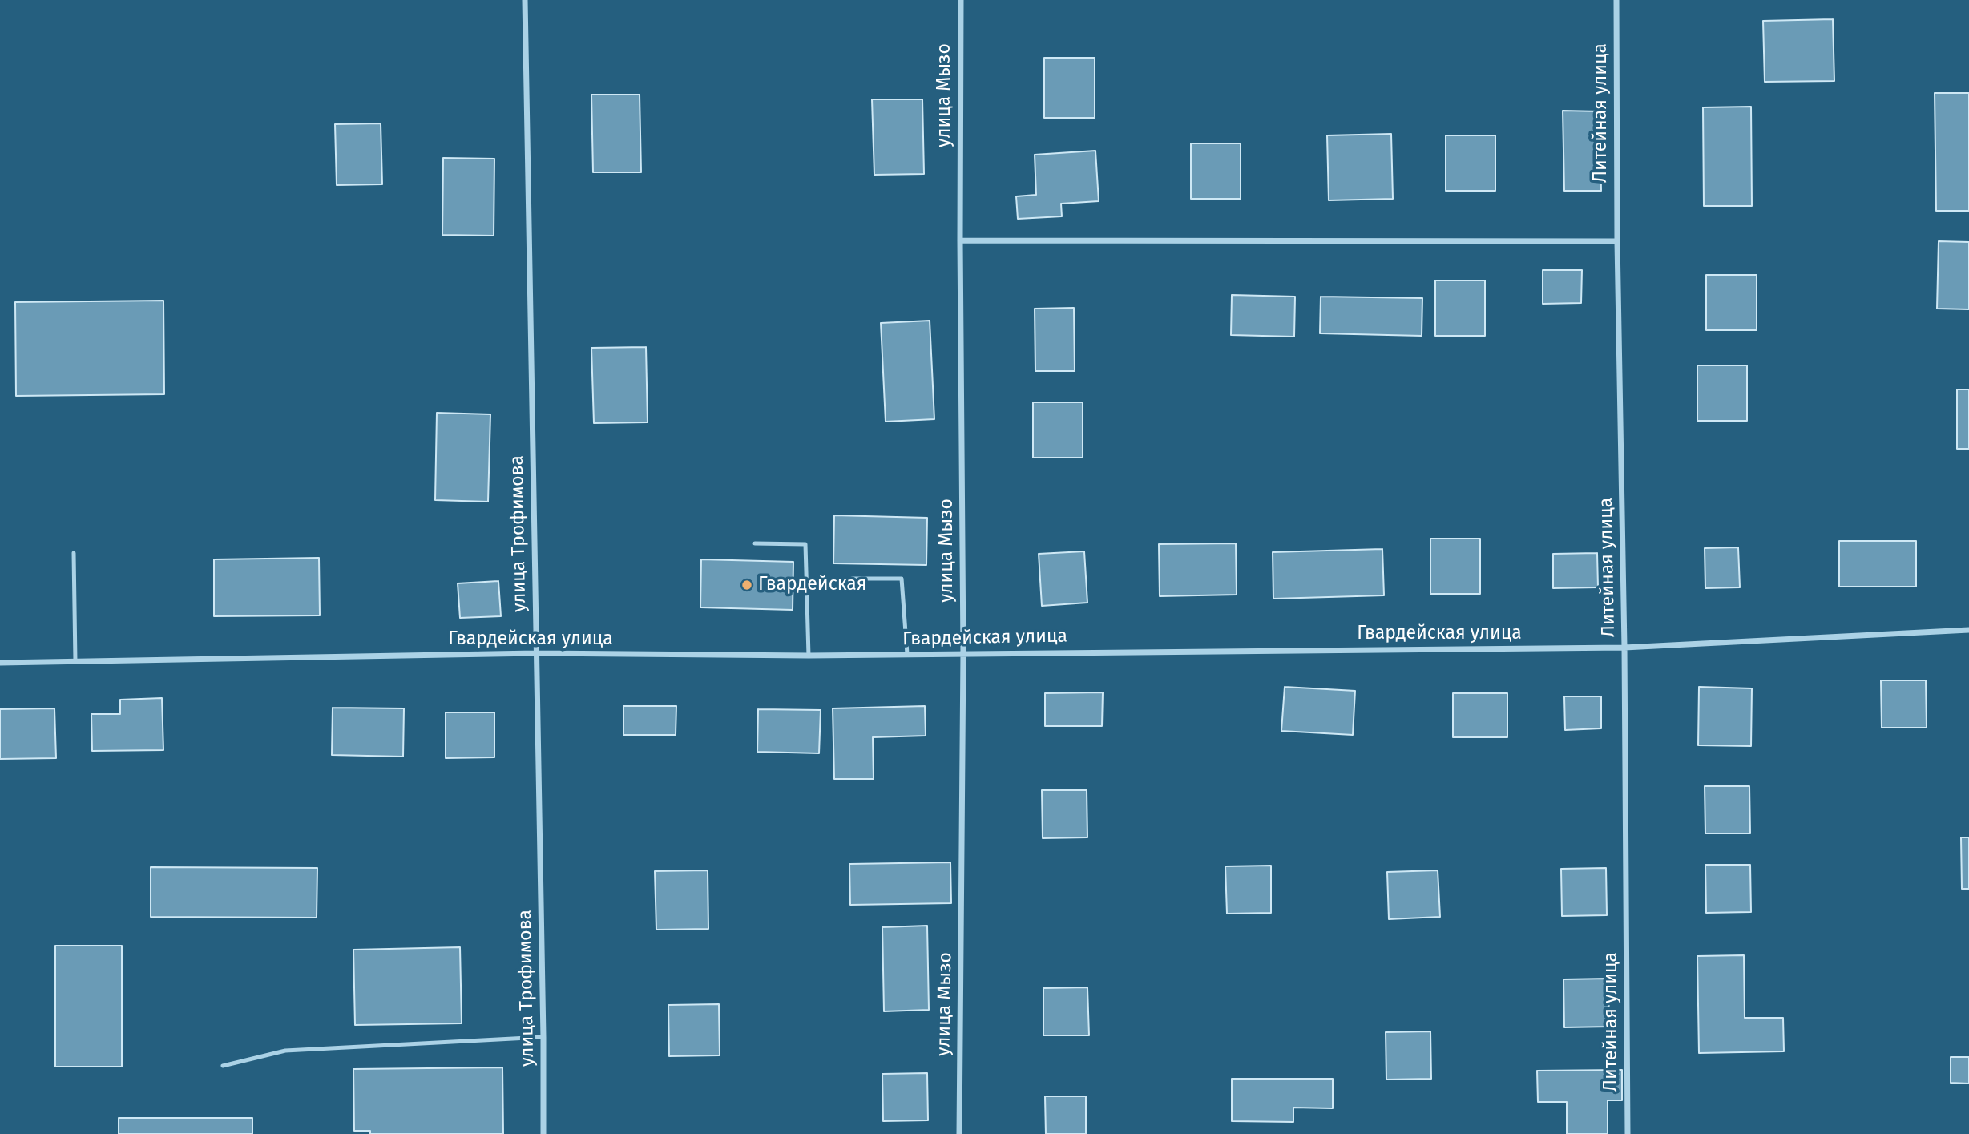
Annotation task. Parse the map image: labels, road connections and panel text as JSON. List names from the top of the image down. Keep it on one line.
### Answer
{"streets":{"street":["улица Мызо","Литейная улица","улица Трофимова","Гвардейская улица"]},"crossings":[["улица Мызо","Гвардейская улица"],["Литейная улица","Гвардейская улица"],["улица Трофимова","Гвардейская улица"]],"places":["Гвардейская"]}
